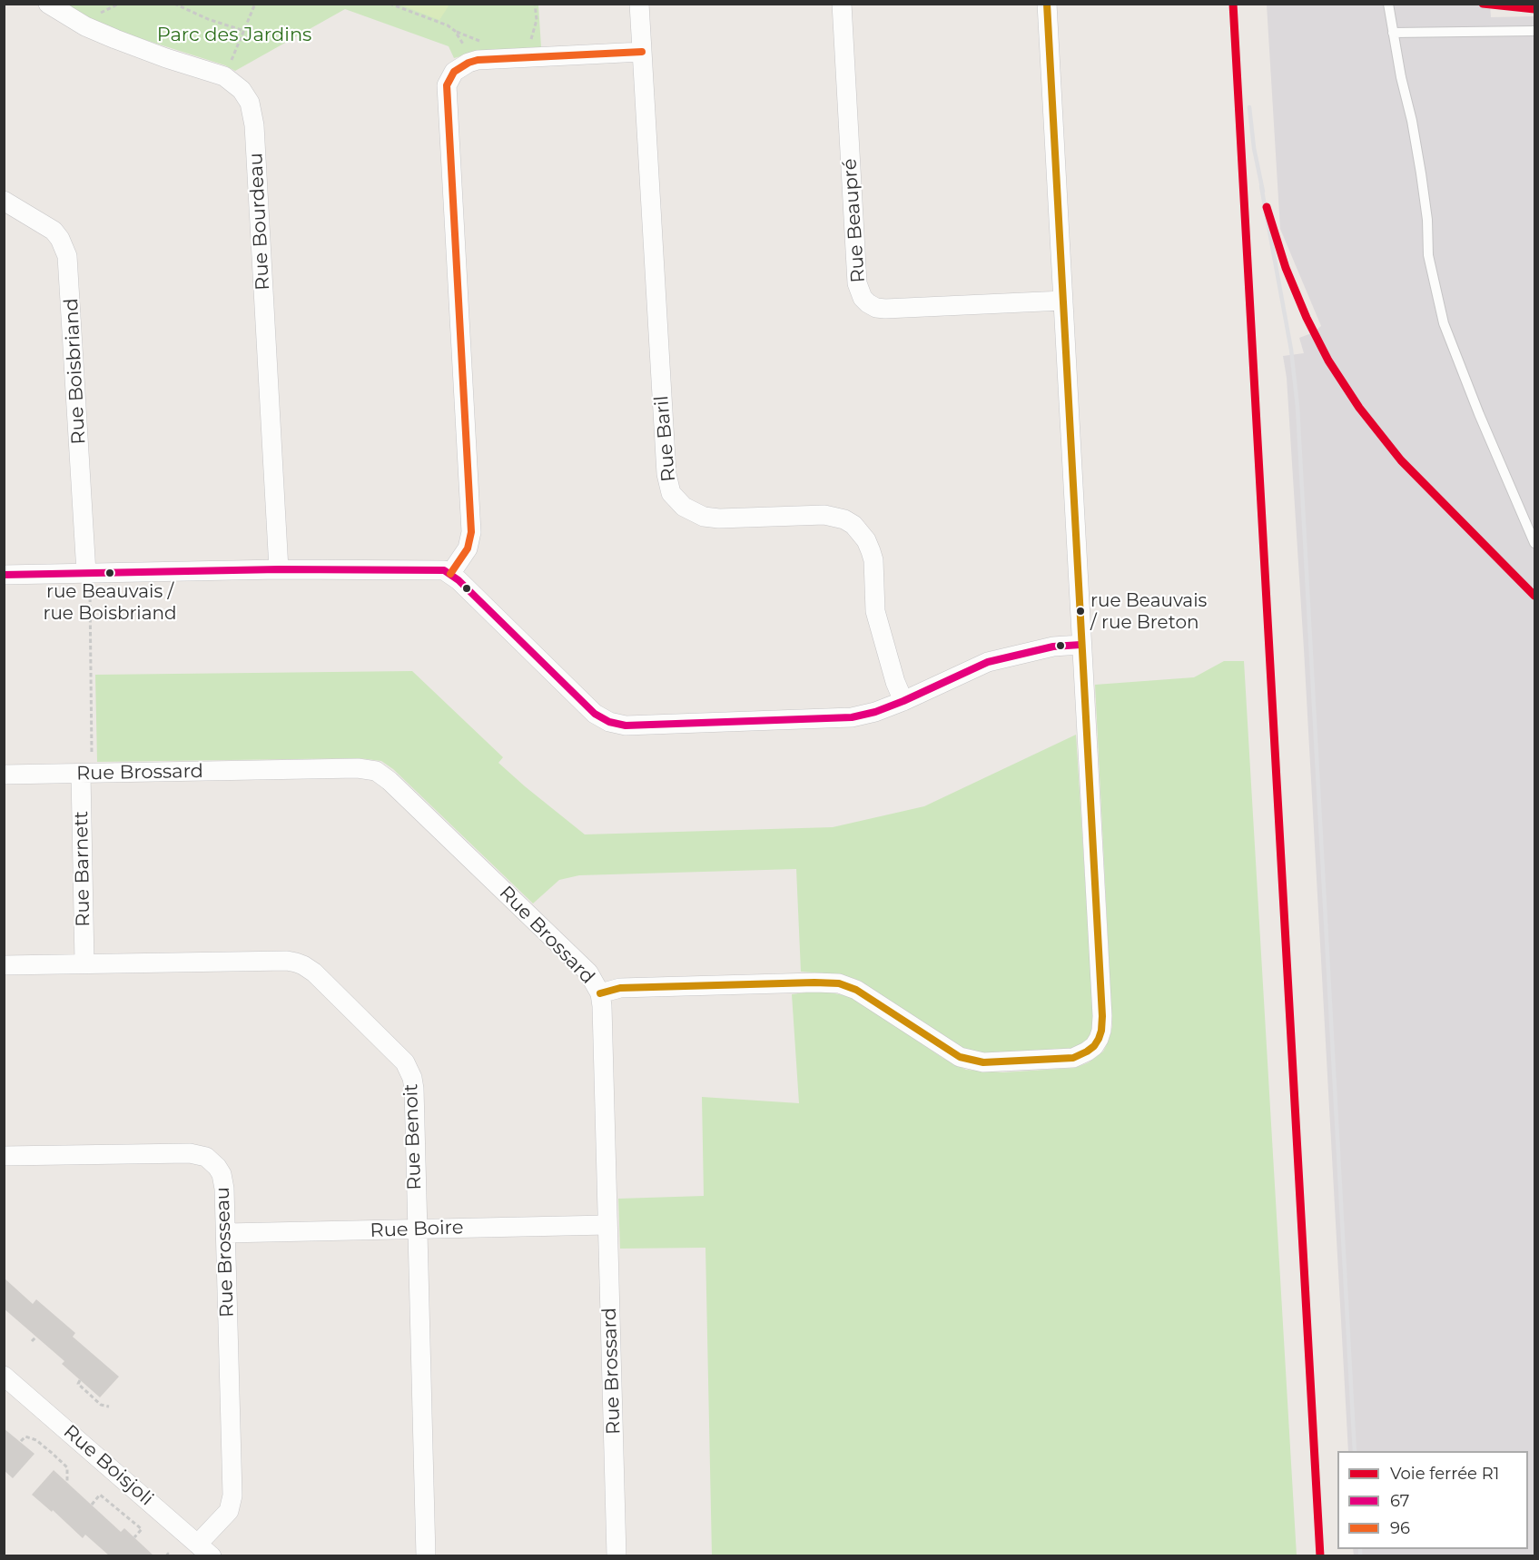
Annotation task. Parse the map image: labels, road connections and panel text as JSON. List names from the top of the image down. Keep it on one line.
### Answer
{"streets":{"street":["Rue Beaupré","Rue Bourdeau","Rue Boisbriand","Rue Baril","Rue Brossard","Rue Barnett","Rue Benoit","Rue Boire","Rue Brosseau","Rue Boisjoli"]},"crossings":[["Rue Brossard","Rue Barnett"],["Rue Brossard","Rue Boire"],["Rue Barnett","Rue Benoit"],["Rue Benoit","Rue Boire"],["Rue Boire","Rue Brosseau"],["Rue Brosseau","Rue Boisjoli"]],"parks":["Parc des Jardins"],"places":["rue Beauvais / rue Boisbriand","rue Beauvais / rue Breton"],"lines":["rail line R1","transit line 96","transit line 67"],"legend":["Voie ferrée R1","67","96"]}
